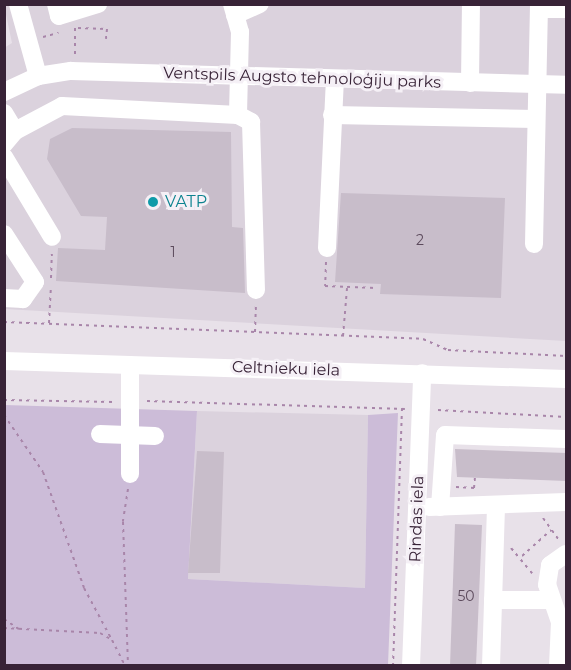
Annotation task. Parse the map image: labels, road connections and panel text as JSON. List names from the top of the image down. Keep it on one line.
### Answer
{"streets":{"street":["Ventspils Augsto tehnoloģiju parks","Celtnieku iela","Rindas iela"]},"crossings":[["Celtnieku iela","Rindas iela"]],"places":["VATP"],"house_numbers":["2","1","50"]}
